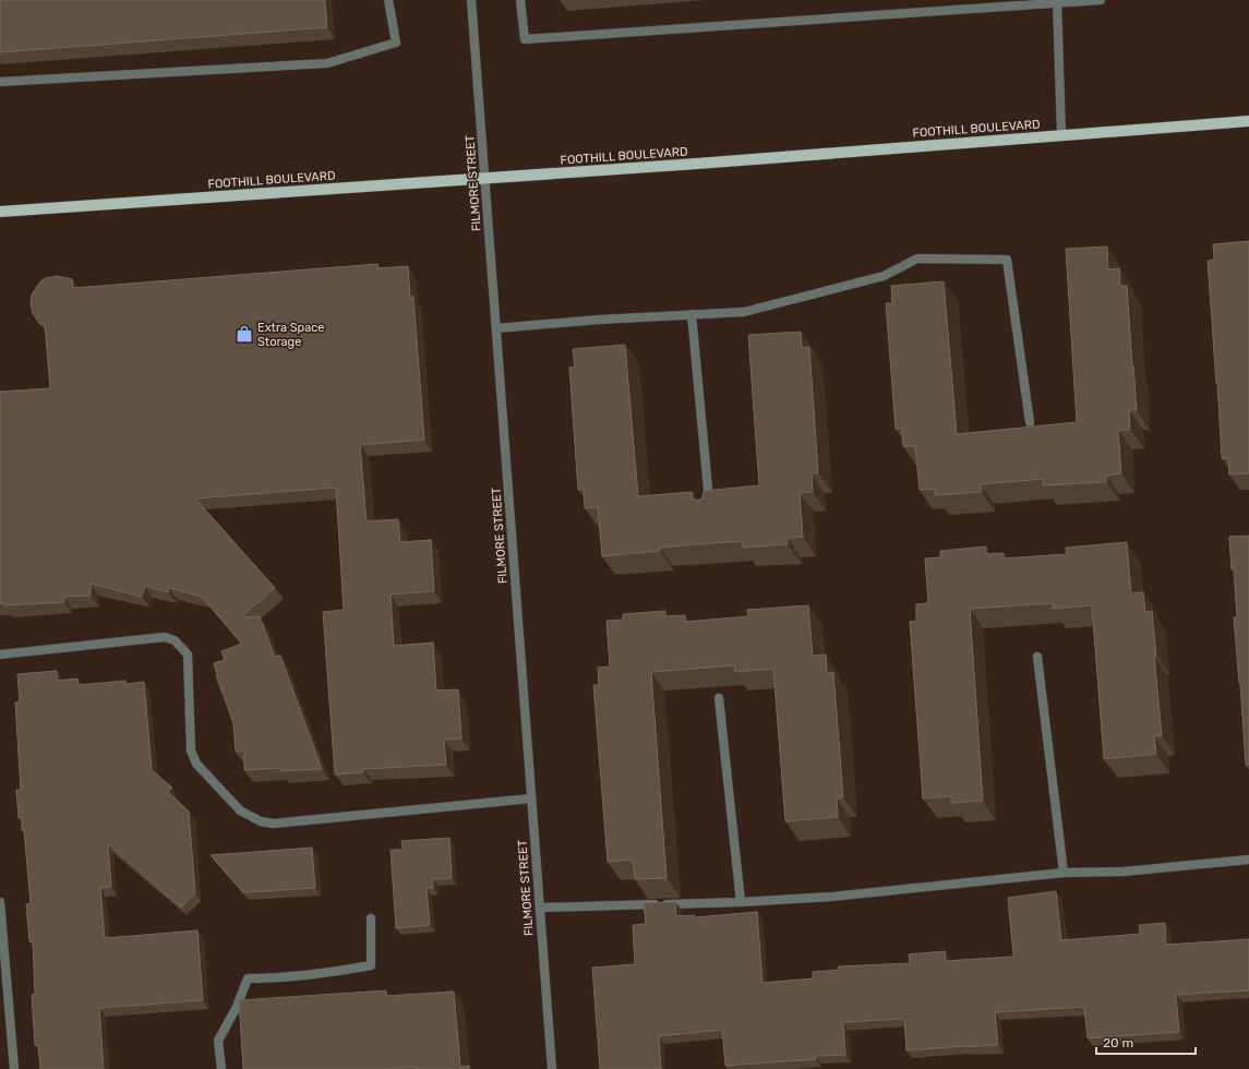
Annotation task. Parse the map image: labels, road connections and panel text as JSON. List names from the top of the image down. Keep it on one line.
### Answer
{"streets":{"main road":["FOOTHILL BOULEVARD"],"street":["FILMORE STREET"]},"crossings":[["FOOTHILL BOULEVARD","FILMORE STREET"]],"places":{"shop":["Extra Space Storage"]},"scale_bar":"20 m"}
